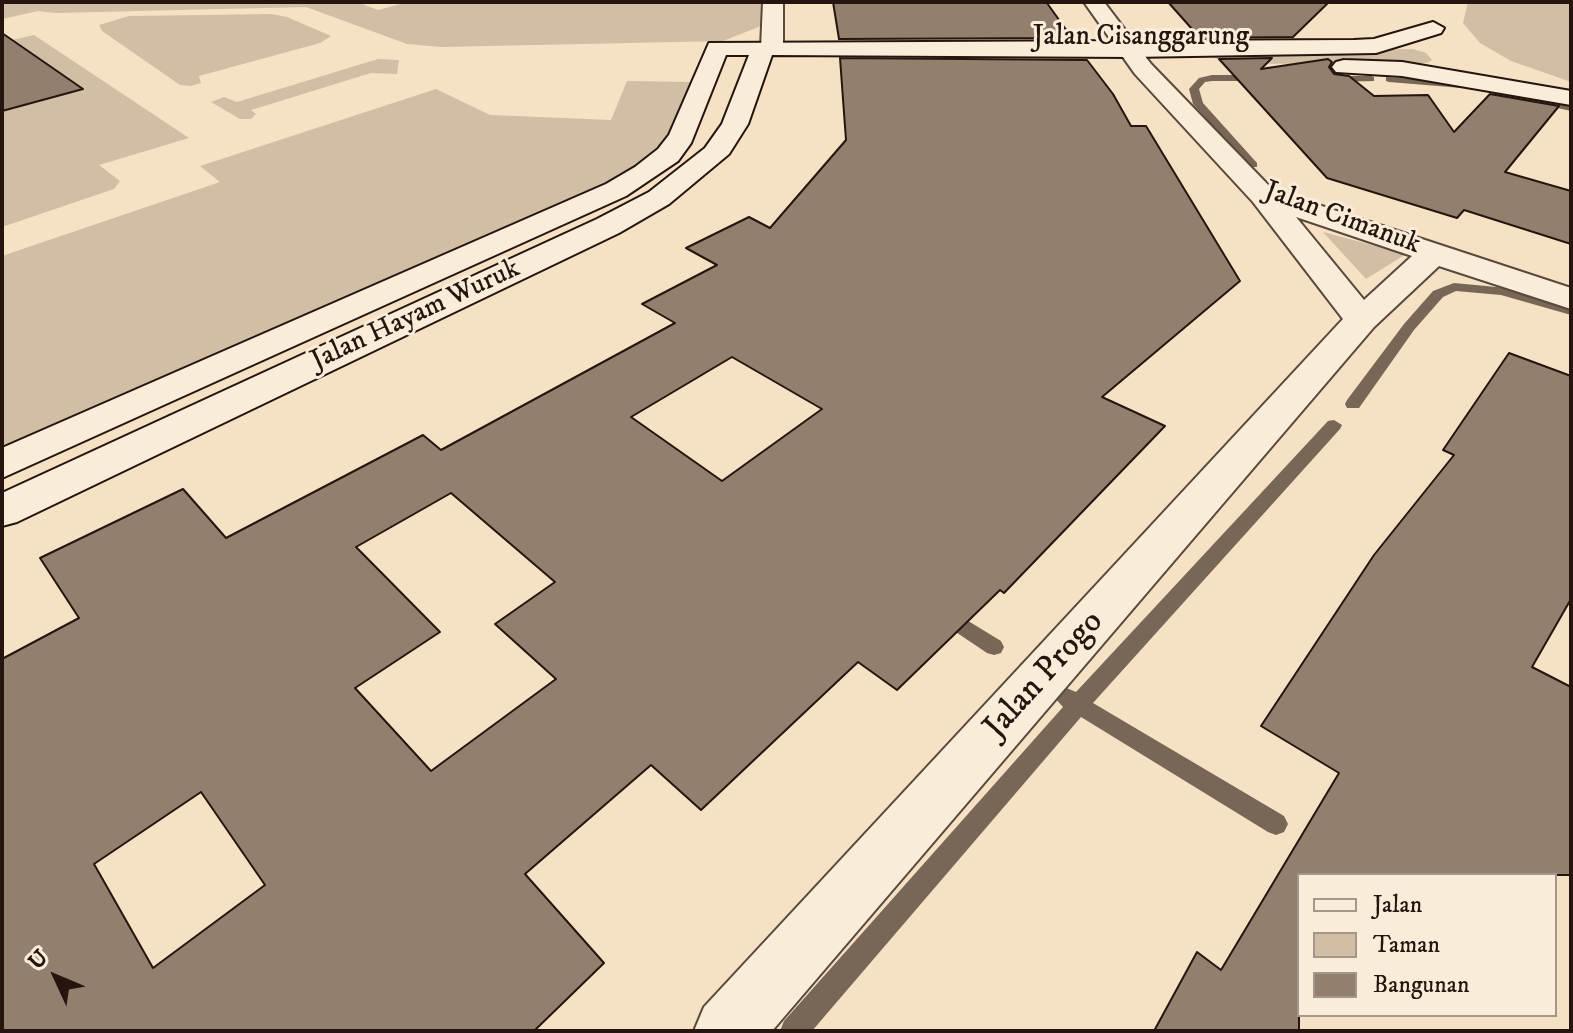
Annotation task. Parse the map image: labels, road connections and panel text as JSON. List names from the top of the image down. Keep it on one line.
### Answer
{"streets":{"street":["Jalan Cisanggarung","Jalan Cimanuk","Jalan Hayam Wuruk","Jalan Progo"]},"crossings":[["Jalan Cisanggarung","Jalan Cimanuk"],["Jalan Cisanggarung","Jalan Hayam Wuruk"],["Jalan Cimanuk","Jalan Progo"]],"legend":["Jalan","Taman","Bangunan"],"north":"top left"}
